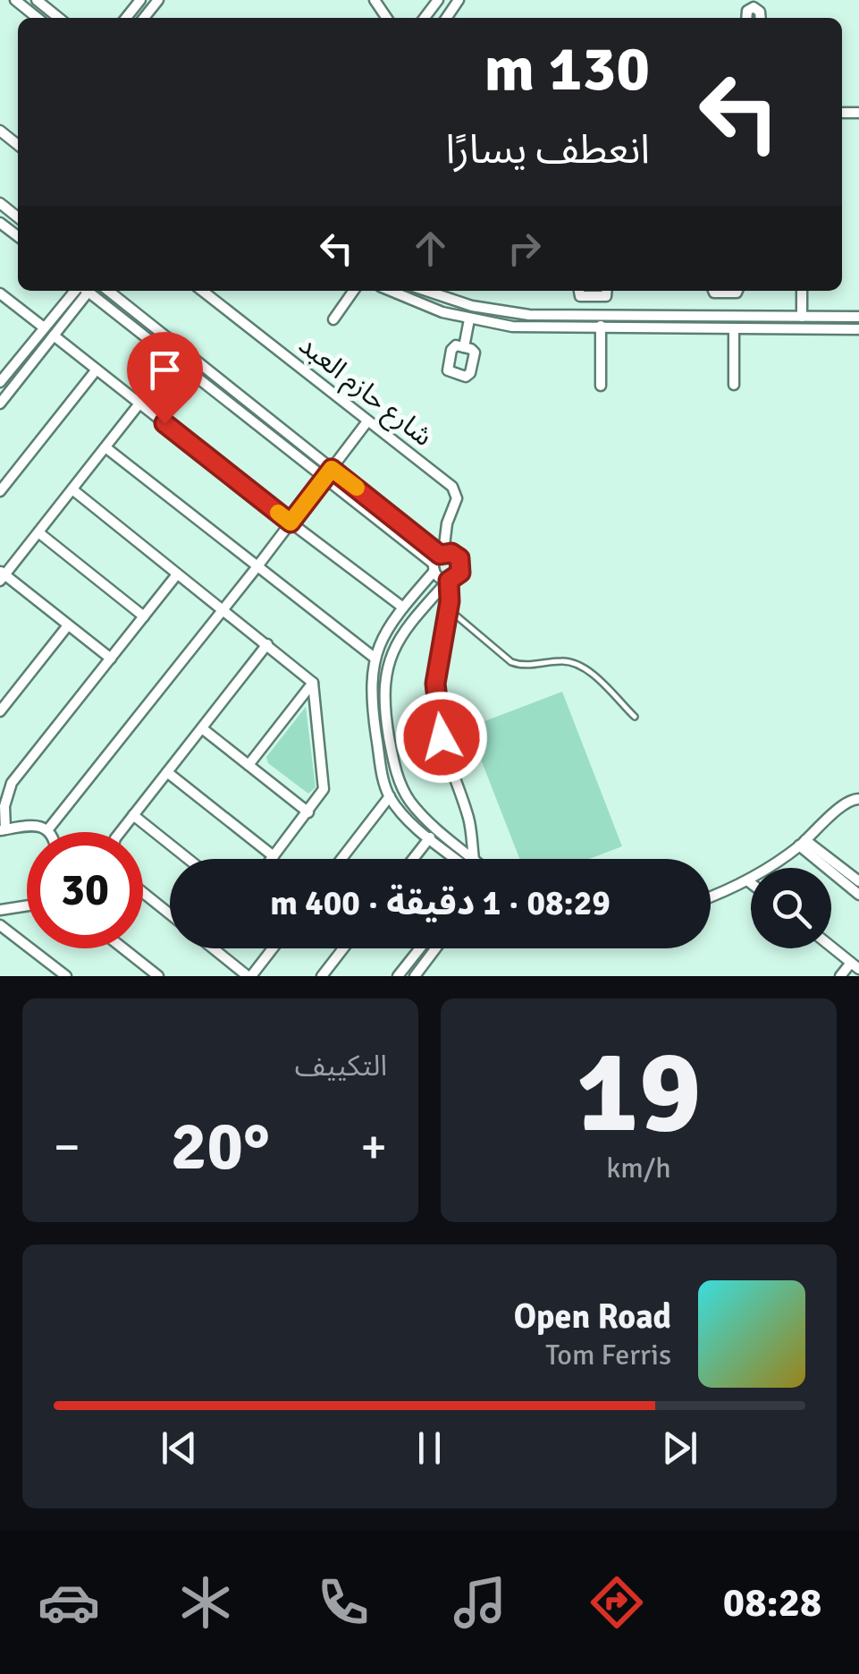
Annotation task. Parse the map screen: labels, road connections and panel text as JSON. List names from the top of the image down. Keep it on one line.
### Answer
{"streets":{"street":["شارع حازم العبد"]},"page":{"turn":["130 m","انعطف يسارًا"],"limit":"30","trip":"08:29 · 1 دقيقة · 400 m","tile":[["19","km/h"],"التكييف"],"heat":["−","20°","+"],"song":["Open Road","Tom Ferris"],"tabs":"08:28"}}
